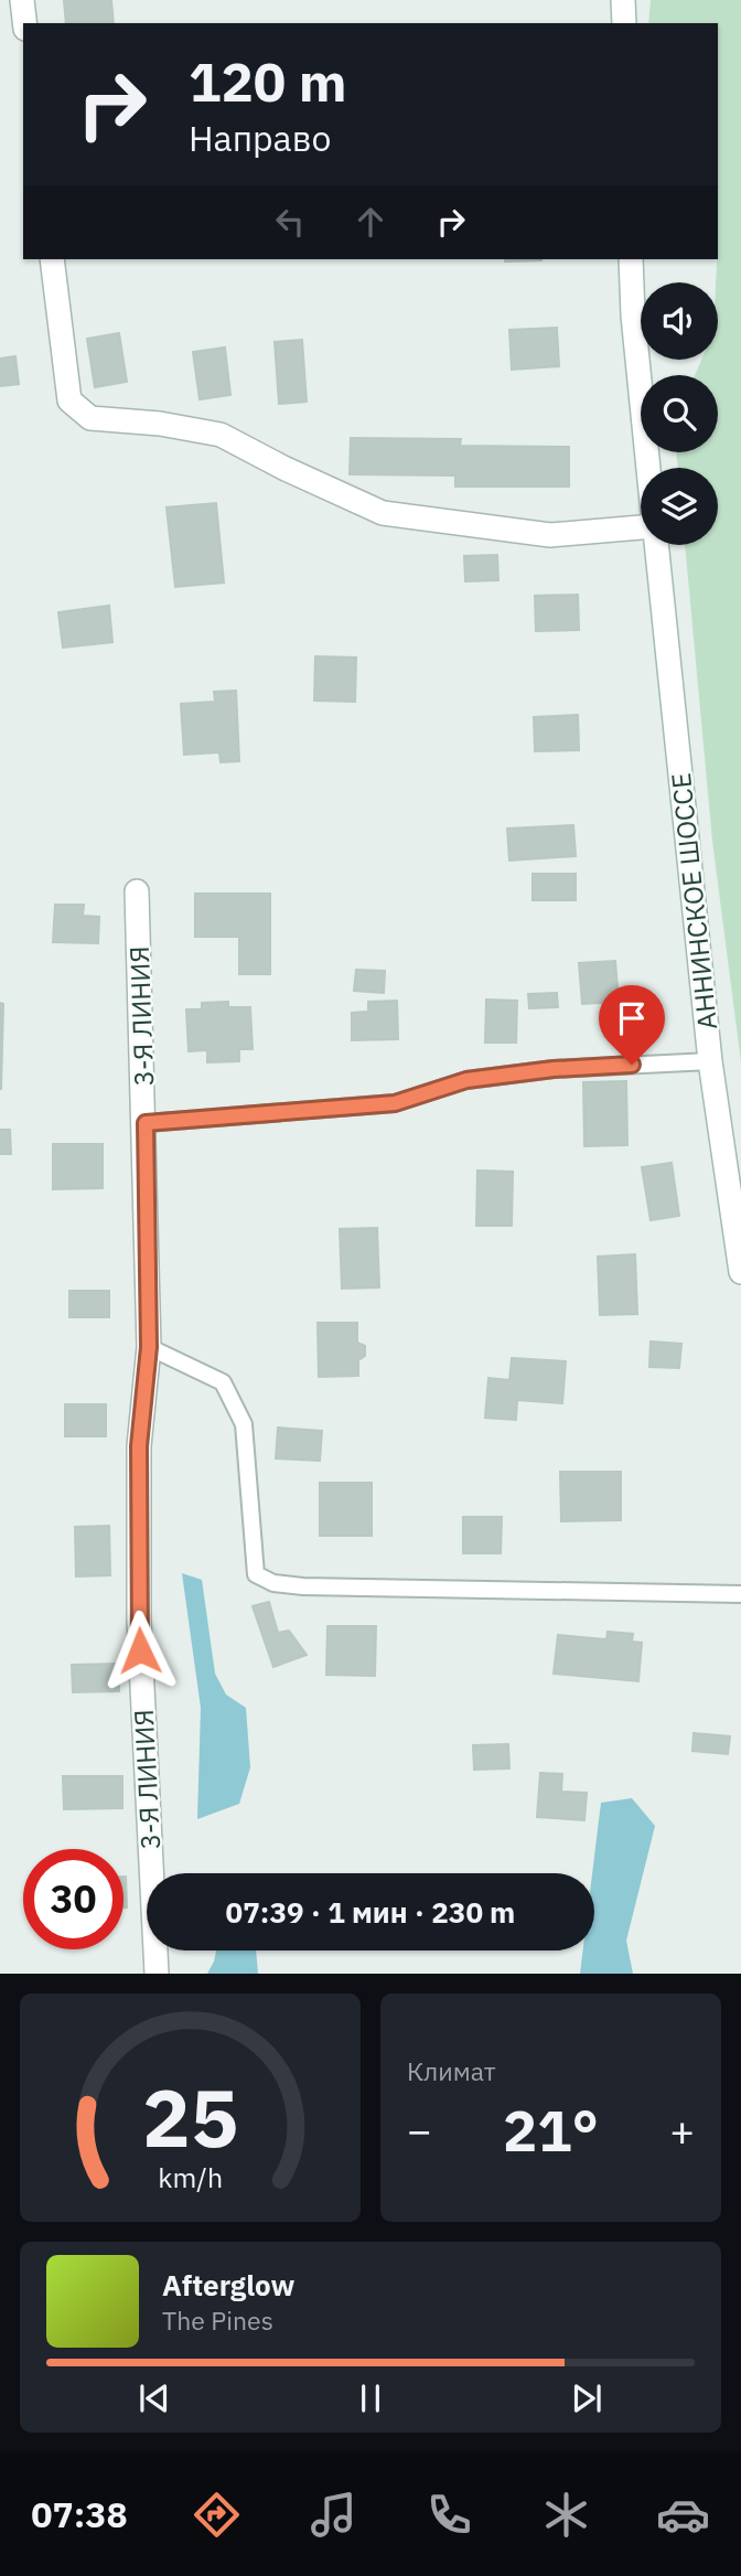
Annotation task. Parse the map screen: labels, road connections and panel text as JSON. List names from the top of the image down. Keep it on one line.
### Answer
{"streets":{"street":["АННИНСКОЕ ШОССЕ","3-Я ЛИНИЯ"]},"page":{"turn":["120 m","Направо"],"limit":"30","trip":"07:39 · 1 мин · 230 m","tile":"Климат","heat":["−","21°","+"],"song":["Afterglow","The Pines"],"tabs":"07:38","gauge":["25","km/h"]}}
